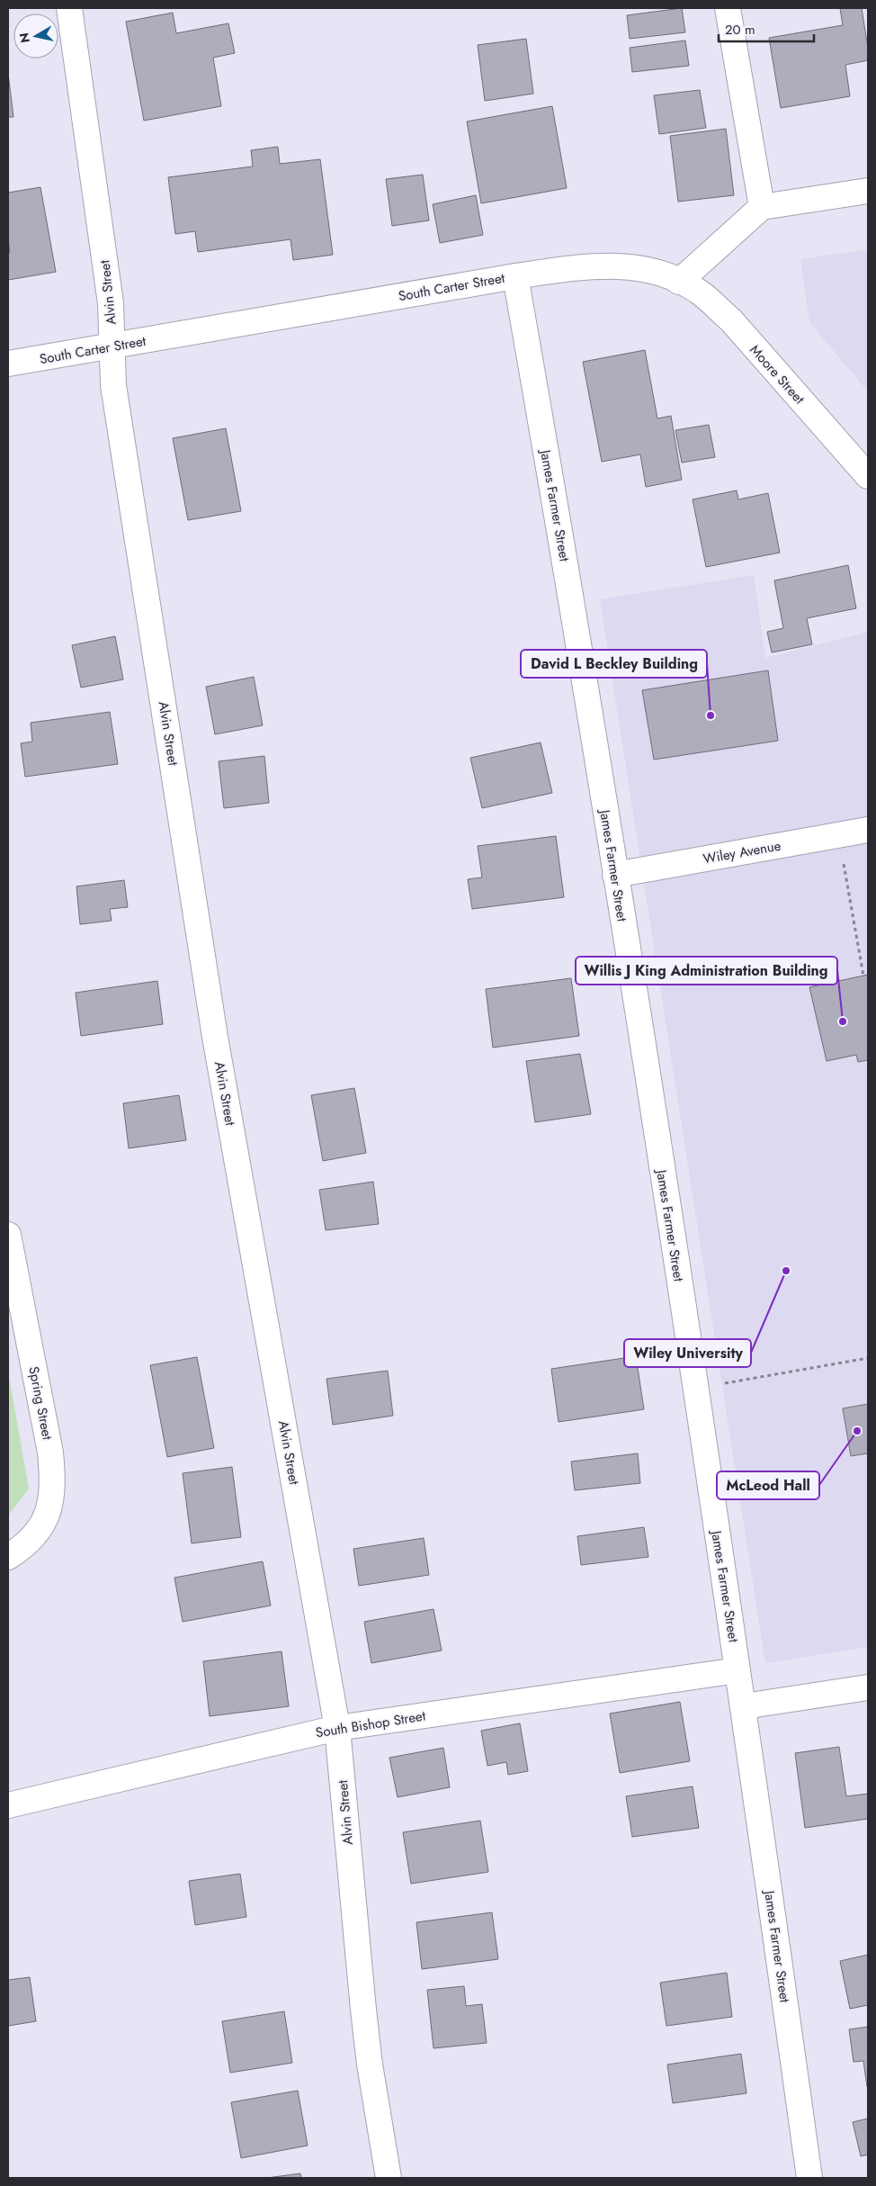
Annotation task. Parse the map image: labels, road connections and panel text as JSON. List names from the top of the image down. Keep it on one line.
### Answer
{"streets":{"street":["South Carter Street","Alvin Street","Moore Street","James Farmer Street","Wiley Avenue","Spring Street","South Bishop Street"]},"crossings":[["South Carter Street","Alvin Street"],["South Carter Street","Moore Street"],["South Carter Street","James Farmer Street"],["Alvin Street","South Bishop Street"],["James Farmer Street","Wiley Avenue"],["James Farmer Street","South Bishop Street"]],"places":["David L Beckley Building","Willis J King Administration Building","Wiley University","McLeod Hall"],"scale_bar":"20 m","north":"left"}
